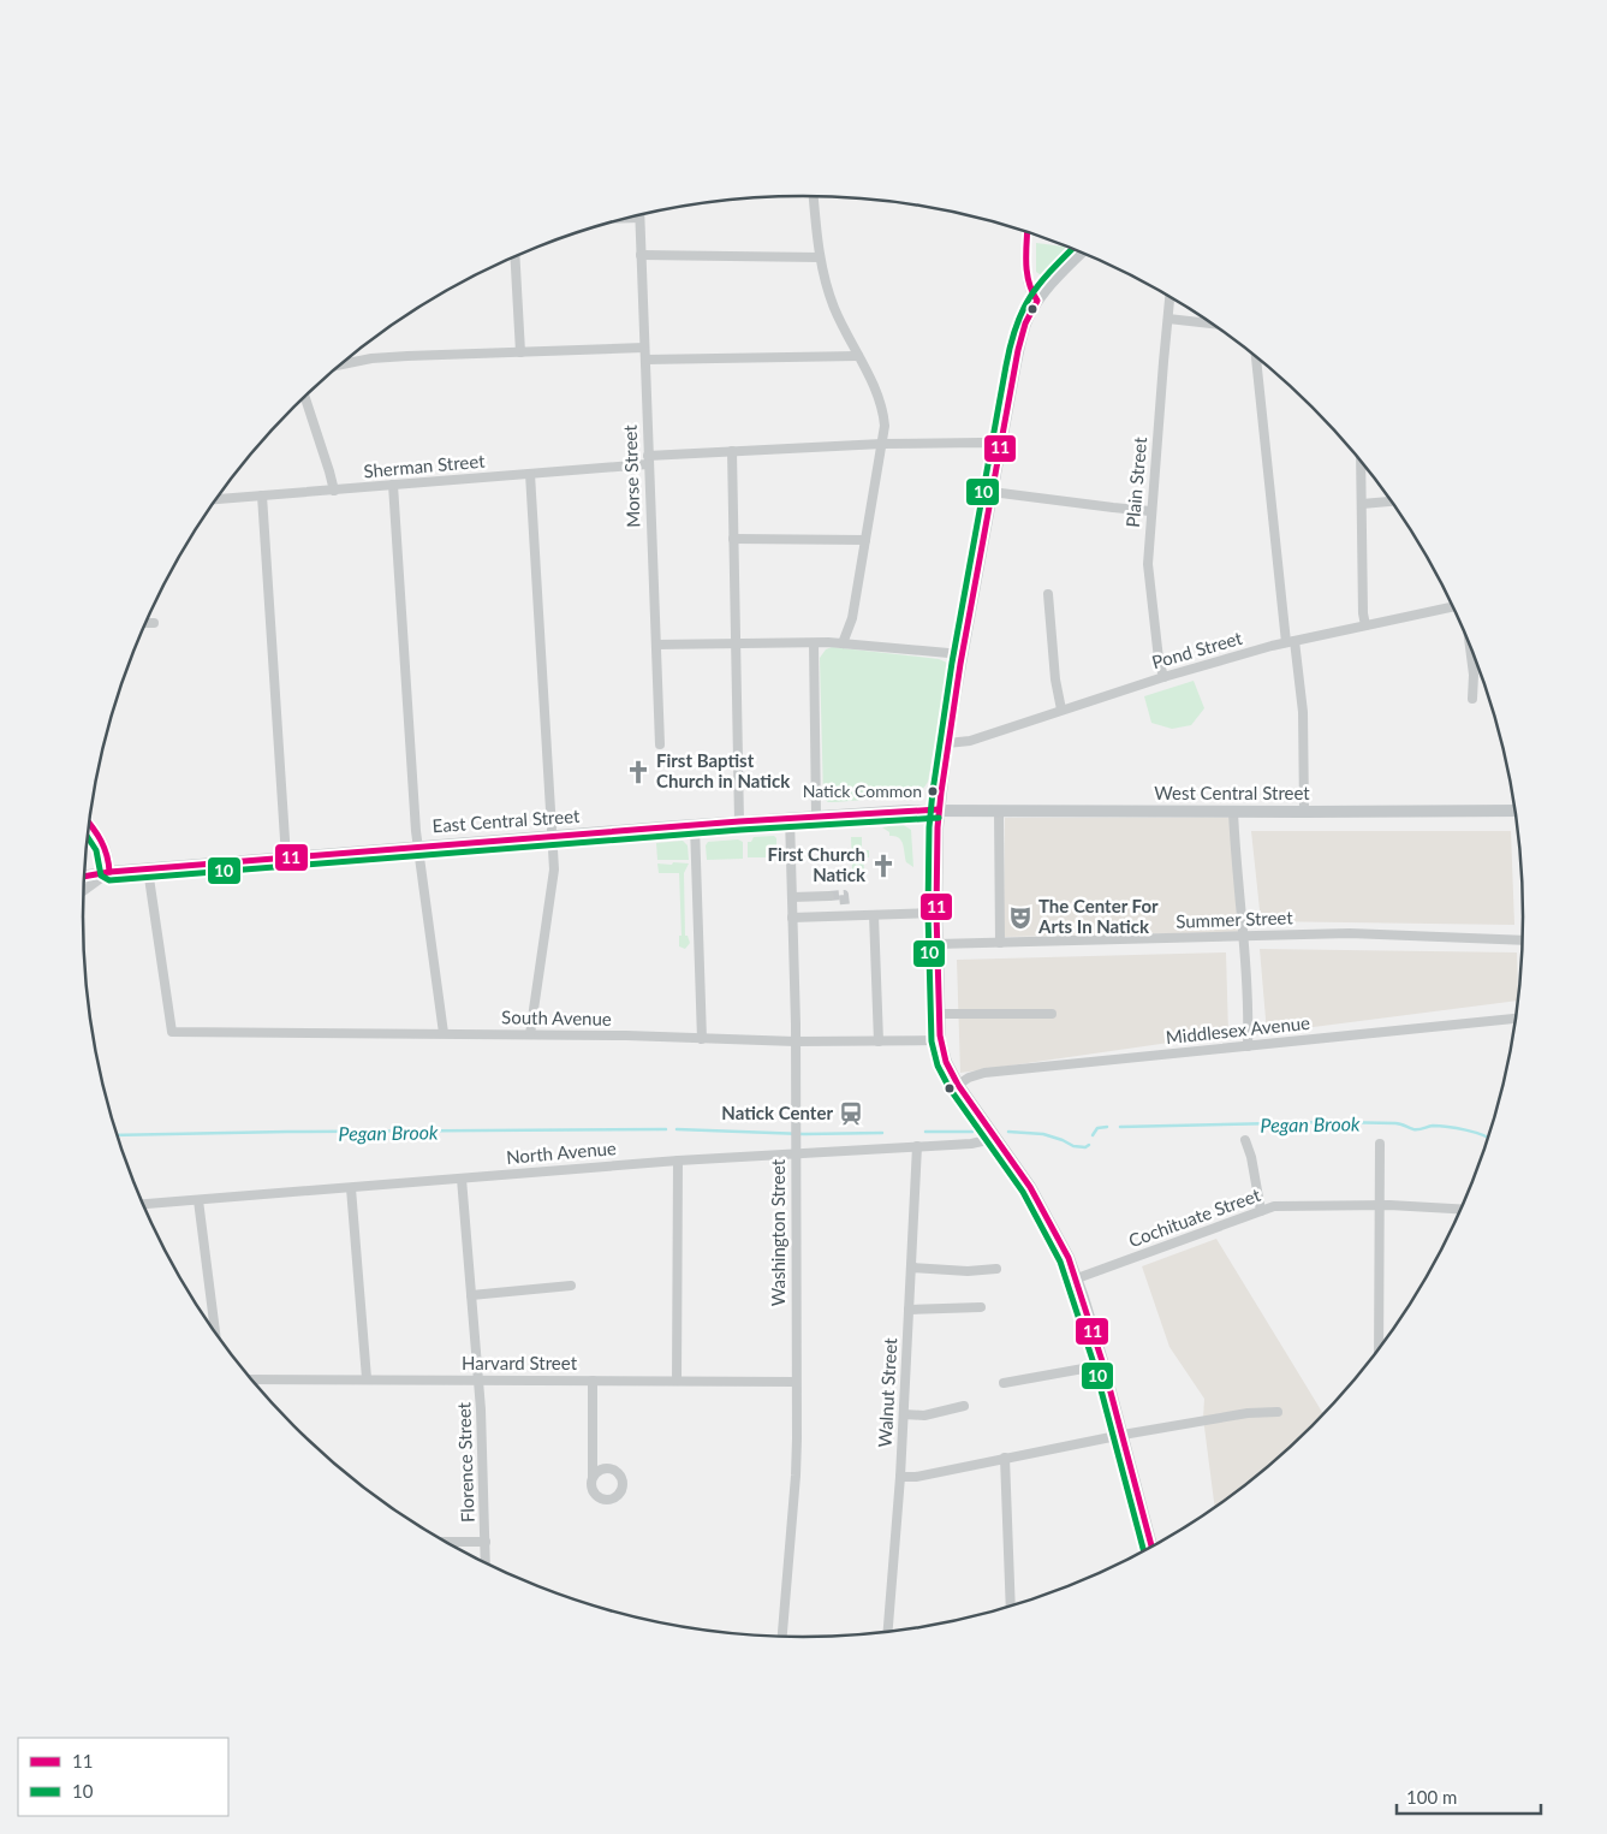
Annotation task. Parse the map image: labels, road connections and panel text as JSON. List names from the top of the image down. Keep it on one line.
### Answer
{"streets":{"main road":["West Central Street","East Central Street"],"street":["Sherman Street","Morse Street","Plain Street","Pond Street","Summer Street","South Avenue","Middlesex Avenue","North Avenue","Cochituate Street","Washington Street","Harvard Street","Walnut Street","Florence Street"]},"crossings":[["Sherman Street","Morse Street"],["Plain Street","Pond Street"],["West Central Street","East Central Street"],["East Central Street","South Avenue"],["East Central Street","Washington Street"],["South Avenue","Washington Street"],["North Avenue","Washington Street"],["North Avenue","Walnut Street"],["North Avenue","Florence Street"],["Washington Street","Harvard Street"],["Harvard Street","Florence Street"]],"water":["Pegan Brook"],"places":{"church":["First Baptist Church in Natick","First Church Natick"],"other":["Natick Common"],"theatre":["The Center For Arts In Natick"],"station":["Natick Center"]},"lines":["transit line 11","transit line 10"],"legend":["11","10"],"scale_bar":"100 m"}
